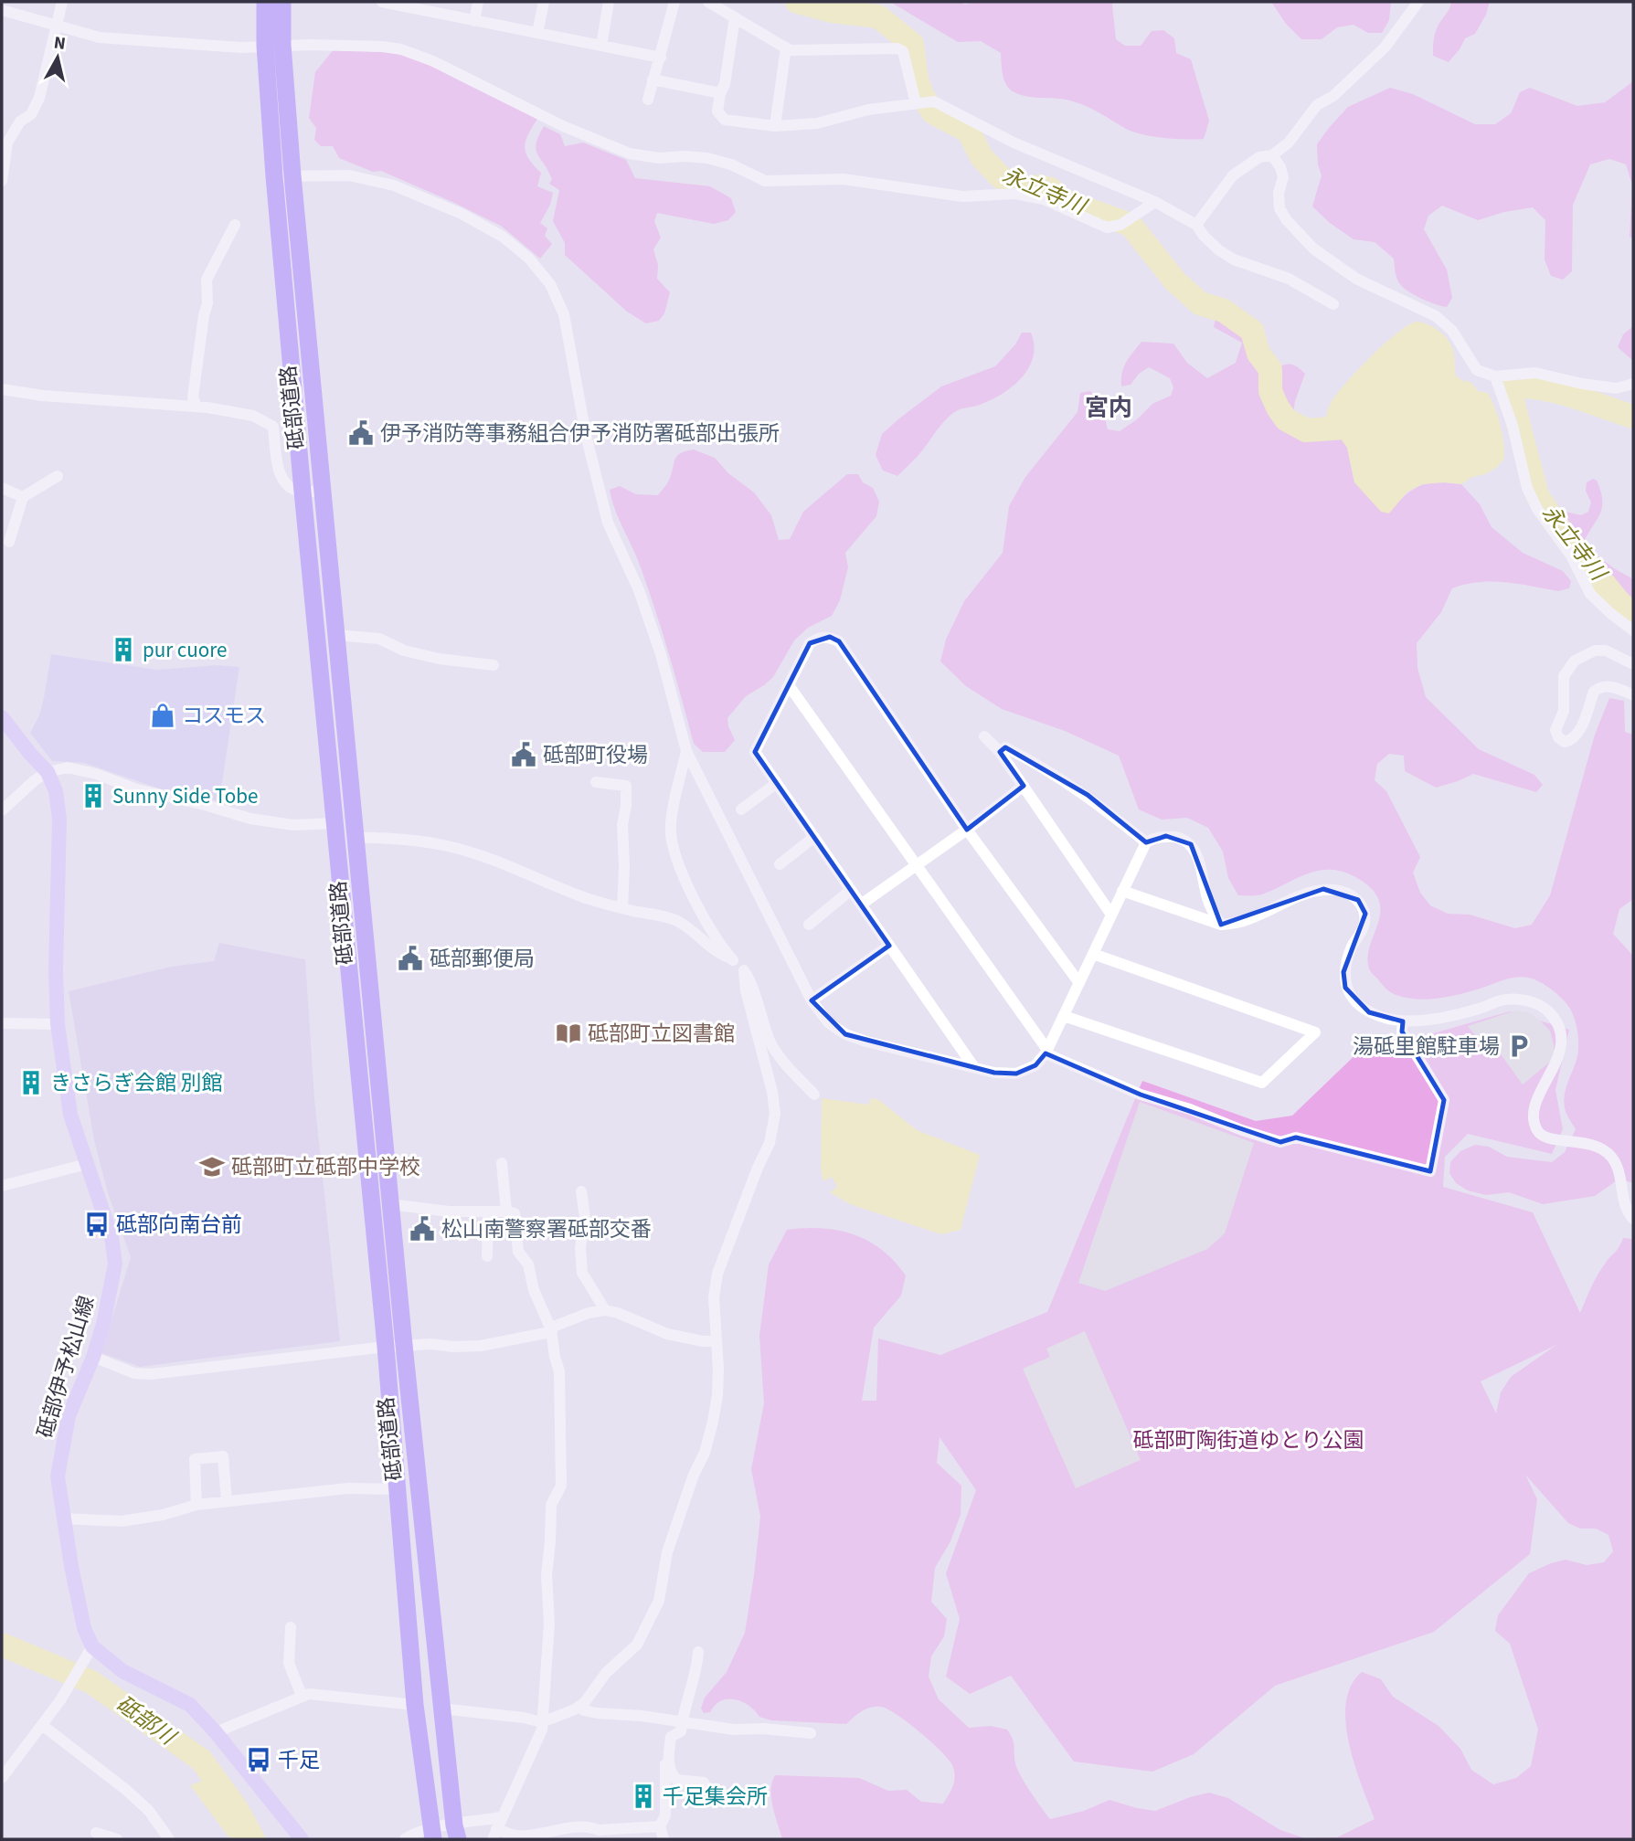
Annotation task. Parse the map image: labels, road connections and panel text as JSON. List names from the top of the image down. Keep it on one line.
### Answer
{"streets":{"highway":["砥部道路"],"main road":["砥部伊予松山線"]},"districts":["宮内"],"water":["永立寺川","砥部川"],"parks":["砥部町陶街道ゆとり公園"],"places":{"public building":["伊予消防等事務組合伊予消防署砥部出張所","砥部町役場","砥部郵便局","松山南警察署砥部交番"],"building":["pur cuore","Sunny Side Tobe","きさらぎ会館 別館","千足集会所"],"shop":["コスモス"],"library":["砥部町立図書館"],"parking":["湯砥里館駐車場"],"school or university":["砥部町立砥部中学校"],"bus stop":["砥部向南台前","千足"]},"north":"top"}
